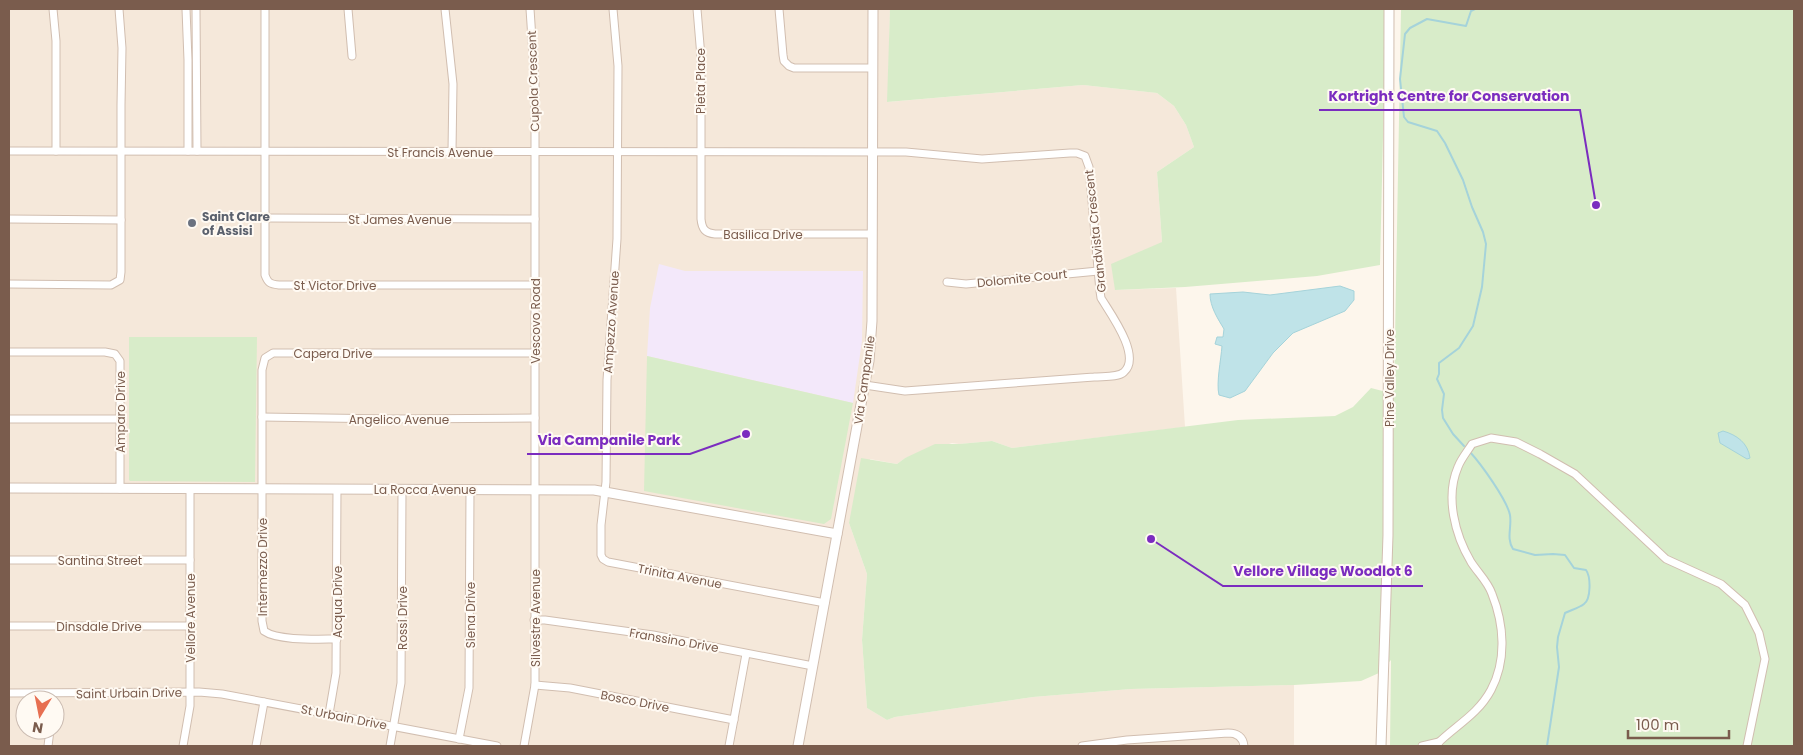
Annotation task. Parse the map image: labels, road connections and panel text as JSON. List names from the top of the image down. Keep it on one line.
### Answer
{"streets":{"street":["Cupola Crescent","Pieta Place","St Francis Avenue","St James Avenue","Grandvista Crescent","Basilica Drive","Dolomite Court","St Victor Drive","Vescovo Road","Ampezzo Avenue","Capera Drive","Pine Valley Drive","Via Campanile","Amparo Drive","Angelico Avenue","La Rocca Avenue","Santina Street","Intermezzo Drive","Trinita Avenue","Acqua Drive","Siena Drive","Vellore Avenue","Rossi Drive","Silvestre Avenue","Dinsdale Drive","Franssino Drive","Saint Urbain Drive","Bosco Drive","St Urbain Drive"]},"crossings":[["Cupola Crescent","St Francis Avenue"],["Cupola Crescent","Vescovo Road"],["Pieta Place","St Francis Avenue"],["Pieta Place","Basilica Drive"],["St Francis Avenue","Grandvista Crescent"],["St Francis Avenue","Basilica Drive"],["St Francis Avenue","St Victor Drive"],["St Francis Avenue","Vescovo Road"],["St Francis Avenue","Ampezzo Avenue"],["St Francis Avenue","Via Campanile"],["St James Avenue","St Victor Drive"],["St James Avenue","Vescovo Road"],["Grandvista Crescent","Dolomite Court"],["Grandvista Crescent","Via Campanile"],["Basilica Drive","Via Campanile"],["St Victor Drive","Vescovo Road"],["Vescovo Road","Capera Drive"],["Vescovo Road","Angelico Avenue"],["Vescovo Road","La Rocca Avenue"],["Vescovo Road","Silvestre Avenue"],["Ampezzo Avenue","La Rocca Avenue"],["Ampezzo Avenue","Trinita Avenue"],["Capera Drive","Angelico Avenue"],["Capera Drive","La Rocca Avenue"],["Capera Drive","Intermezzo Drive"],["Via Campanile","La Rocca Avenue"],["Via Campanile","Trinita Avenue"],["Via Campanile","Franssino Drive"],["Amparo Drive","La Rocca Avenue"],["La Rocca Avenue","Intermezzo Drive"],["La Rocca Avenue","Trinita Avenue"],["La Rocca Avenue","Acqua Drive"],["La Rocca Avenue","Siena Drive"],["La Rocca Avenue","Vellore Avenue"],["La Rocca Avenue","Rossi Drive"],["La Rocca Avenue","Silvestre Avenue"],["Santina Street","Vellore Avenue"],["Intermezzo Drive","Acqua Drive"],["Acqua Drive","St Urbain Drive"],["Siena Drive","St Urbain Drive"],["Vellore Avenue","Dinsdale Drive"],["Vellore Avenue","Saint Urbain Drive"],["Vellore Avenue","St Urbain Drive"],["Rossi Drive","St Urbain Drive"],["Silvestre Avenue","Franssino Drive"],["Silvestre Avenue","Bosco Drive"],["Saint Urbain Drive","St Urbain Drive"]],"places":["Kortright Centre for Conservation","Saint Clare of Assisi","Via Campanile Park","Vellore Village Woodlot 6"],"scale_bar":"100 m","north":"bottom"}
